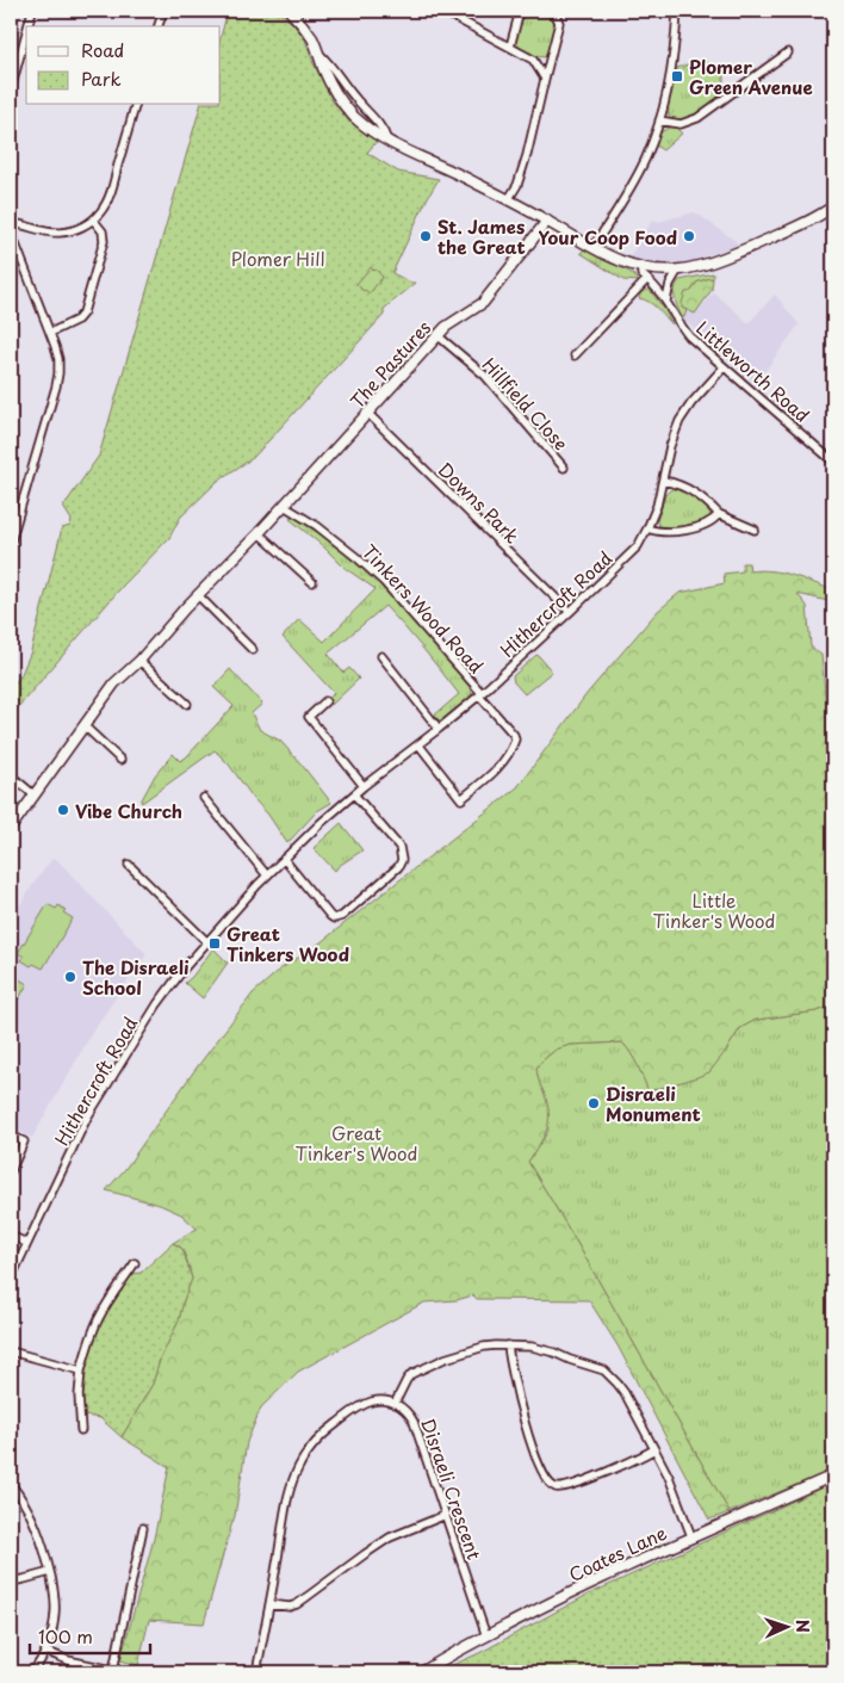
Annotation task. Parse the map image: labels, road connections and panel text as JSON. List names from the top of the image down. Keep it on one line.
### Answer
{"streets":{"street":["The Pastures","Littleworth Road","Hillfield Close","Downs Park","Hithercroft Road","Tinkers Wood Road","Disraeli Crescent","Coates Lane"]},"crossings":[["The Pastures","Hillfield Close"],["The Pastures","Downs Park"],["The Pastures","Tinkers Wood Road"],["Littleworth Road","Hithercroft Road"],["Downs Park","Hithercroft Road"],["Hithercroft Road","Tinkers Wood Road"],["Disraeli Crescent","Coates Lane"]],"parks":["Plomer Hill","Little Tinker's Wood","Great Tinker's Wood"],"places":{"transit":["Plomer Green Avenue","Great Tinkers Wood"],"other":["St. James the Great","Your Coop Food","Vibe Church","The Disraeli School","Disraeli Monument"]},"legend":["Road","Park"],"scale_bar":"100 m","north":"right"}
